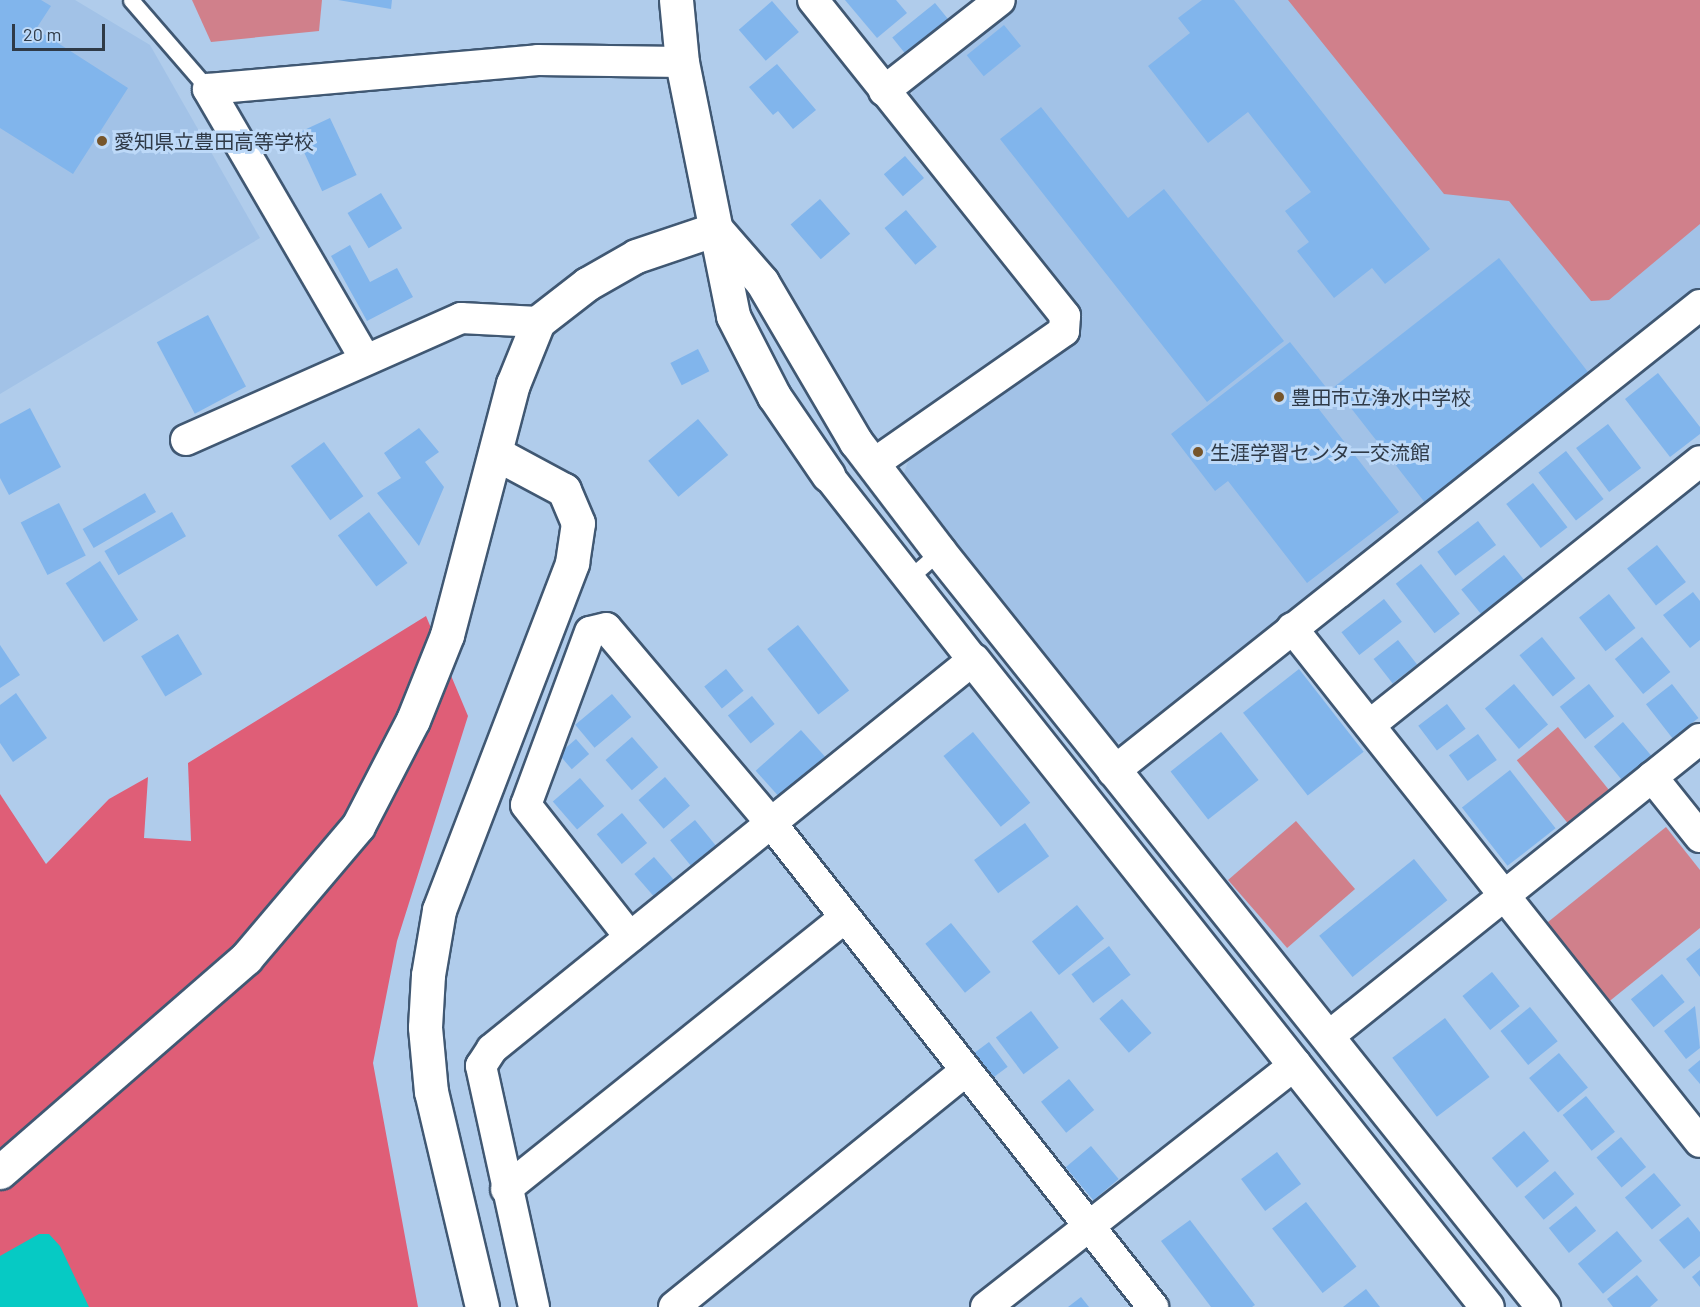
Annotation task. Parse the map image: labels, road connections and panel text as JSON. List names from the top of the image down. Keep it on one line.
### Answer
{"places":["愛知県立豊田高等学校","豊田市立浄水中学校","生涯学習センタ一交流館"],"scale_bar":"20 m"}
